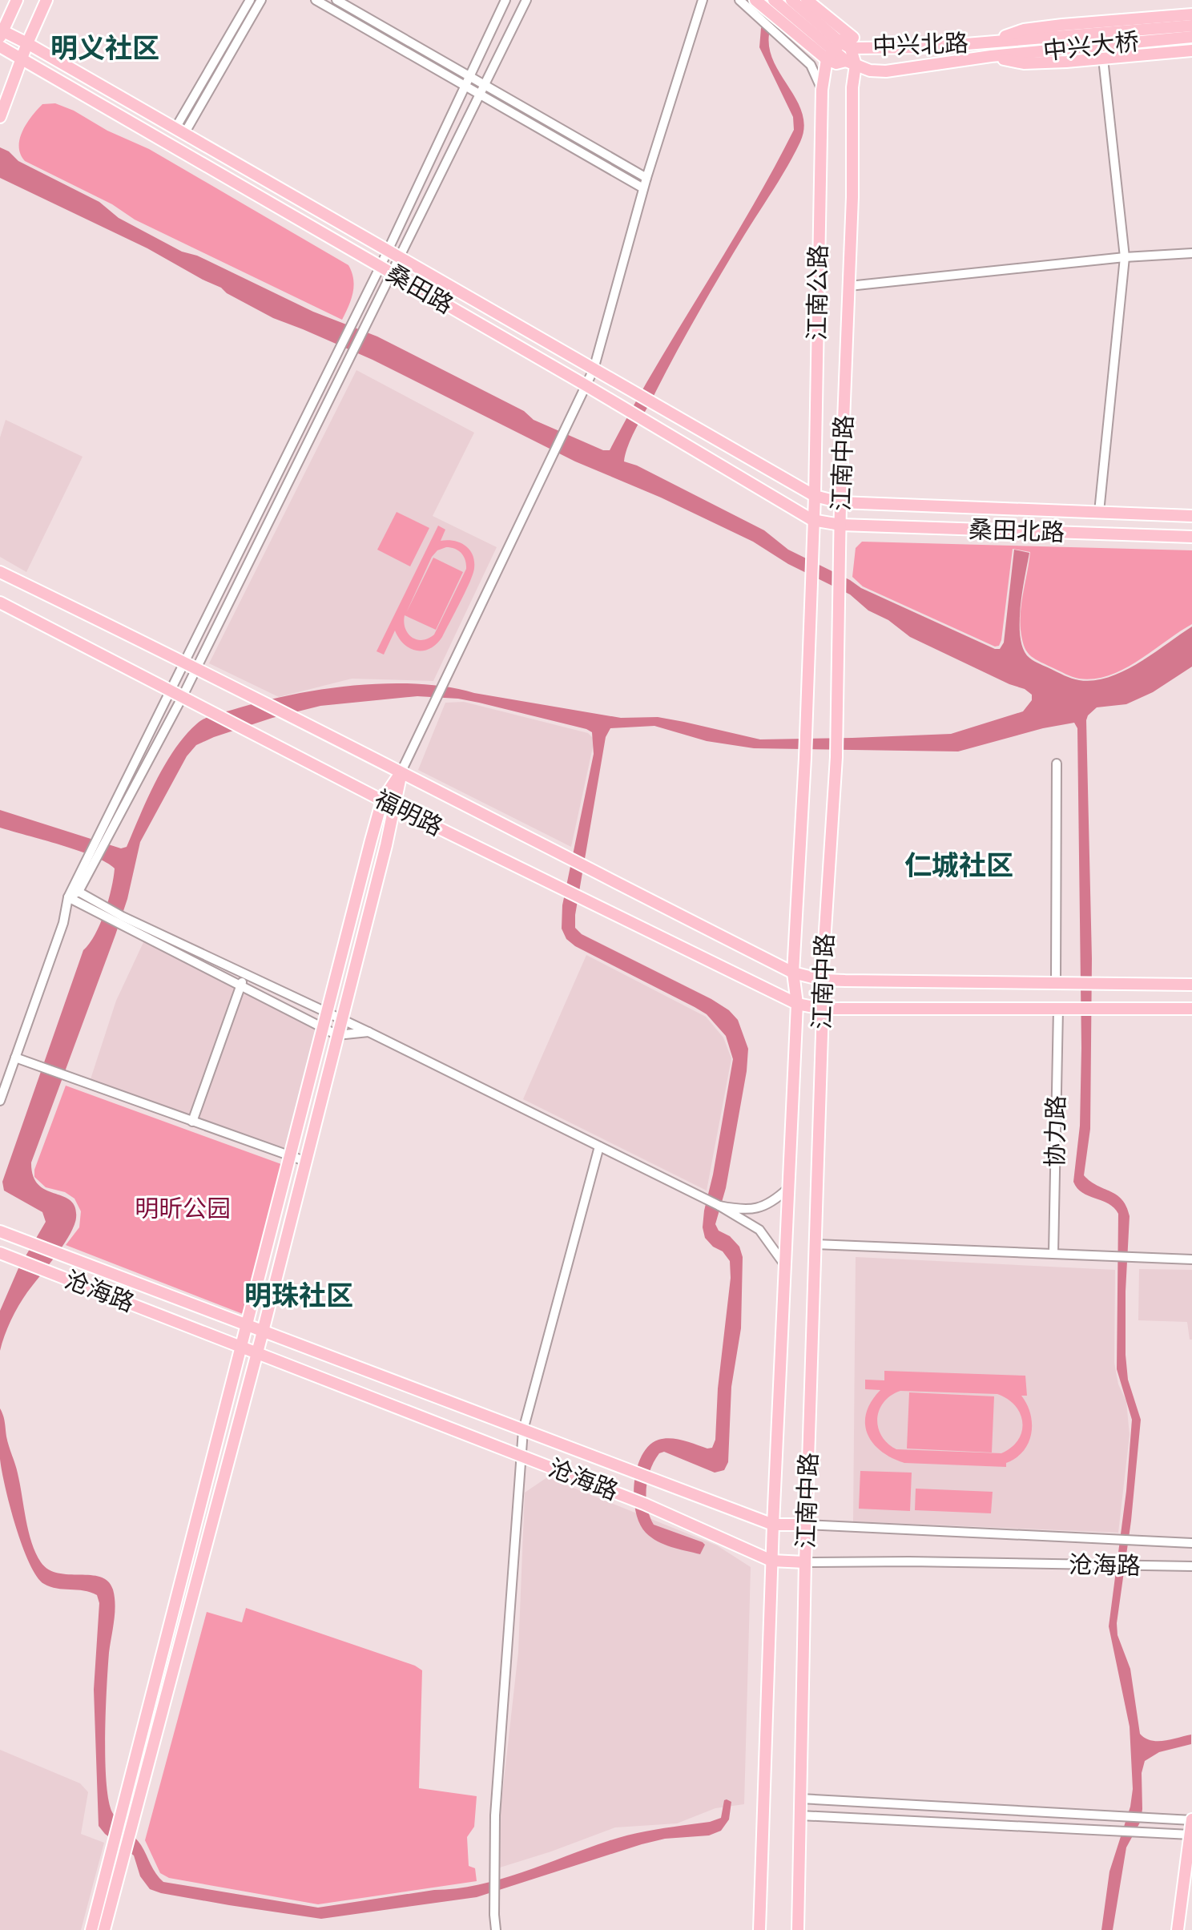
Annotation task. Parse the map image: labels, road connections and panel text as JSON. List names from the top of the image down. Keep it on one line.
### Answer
{"streets":{"main road":["中兴北路","中兴大桥","桑田路","江南公路","江南中路","桑田北路","福明路","沧海路"],"street":["协力路"]},"crossings":[["中兴北路","中兴大桥"],["中兴北路","江南中路"],["桑田路","江南公路"],["桑田路","江南中路"],["桑田路","桑田北路"],["江南公路","江南中路"],["江南中路","桑田北路"],["江南中路","福明路"],["江南中路","沧海路"],["福明路","协力路"]],"districts":["明义社区","仁城社区","明珠社区"],"parks":["明昕公园"]}
